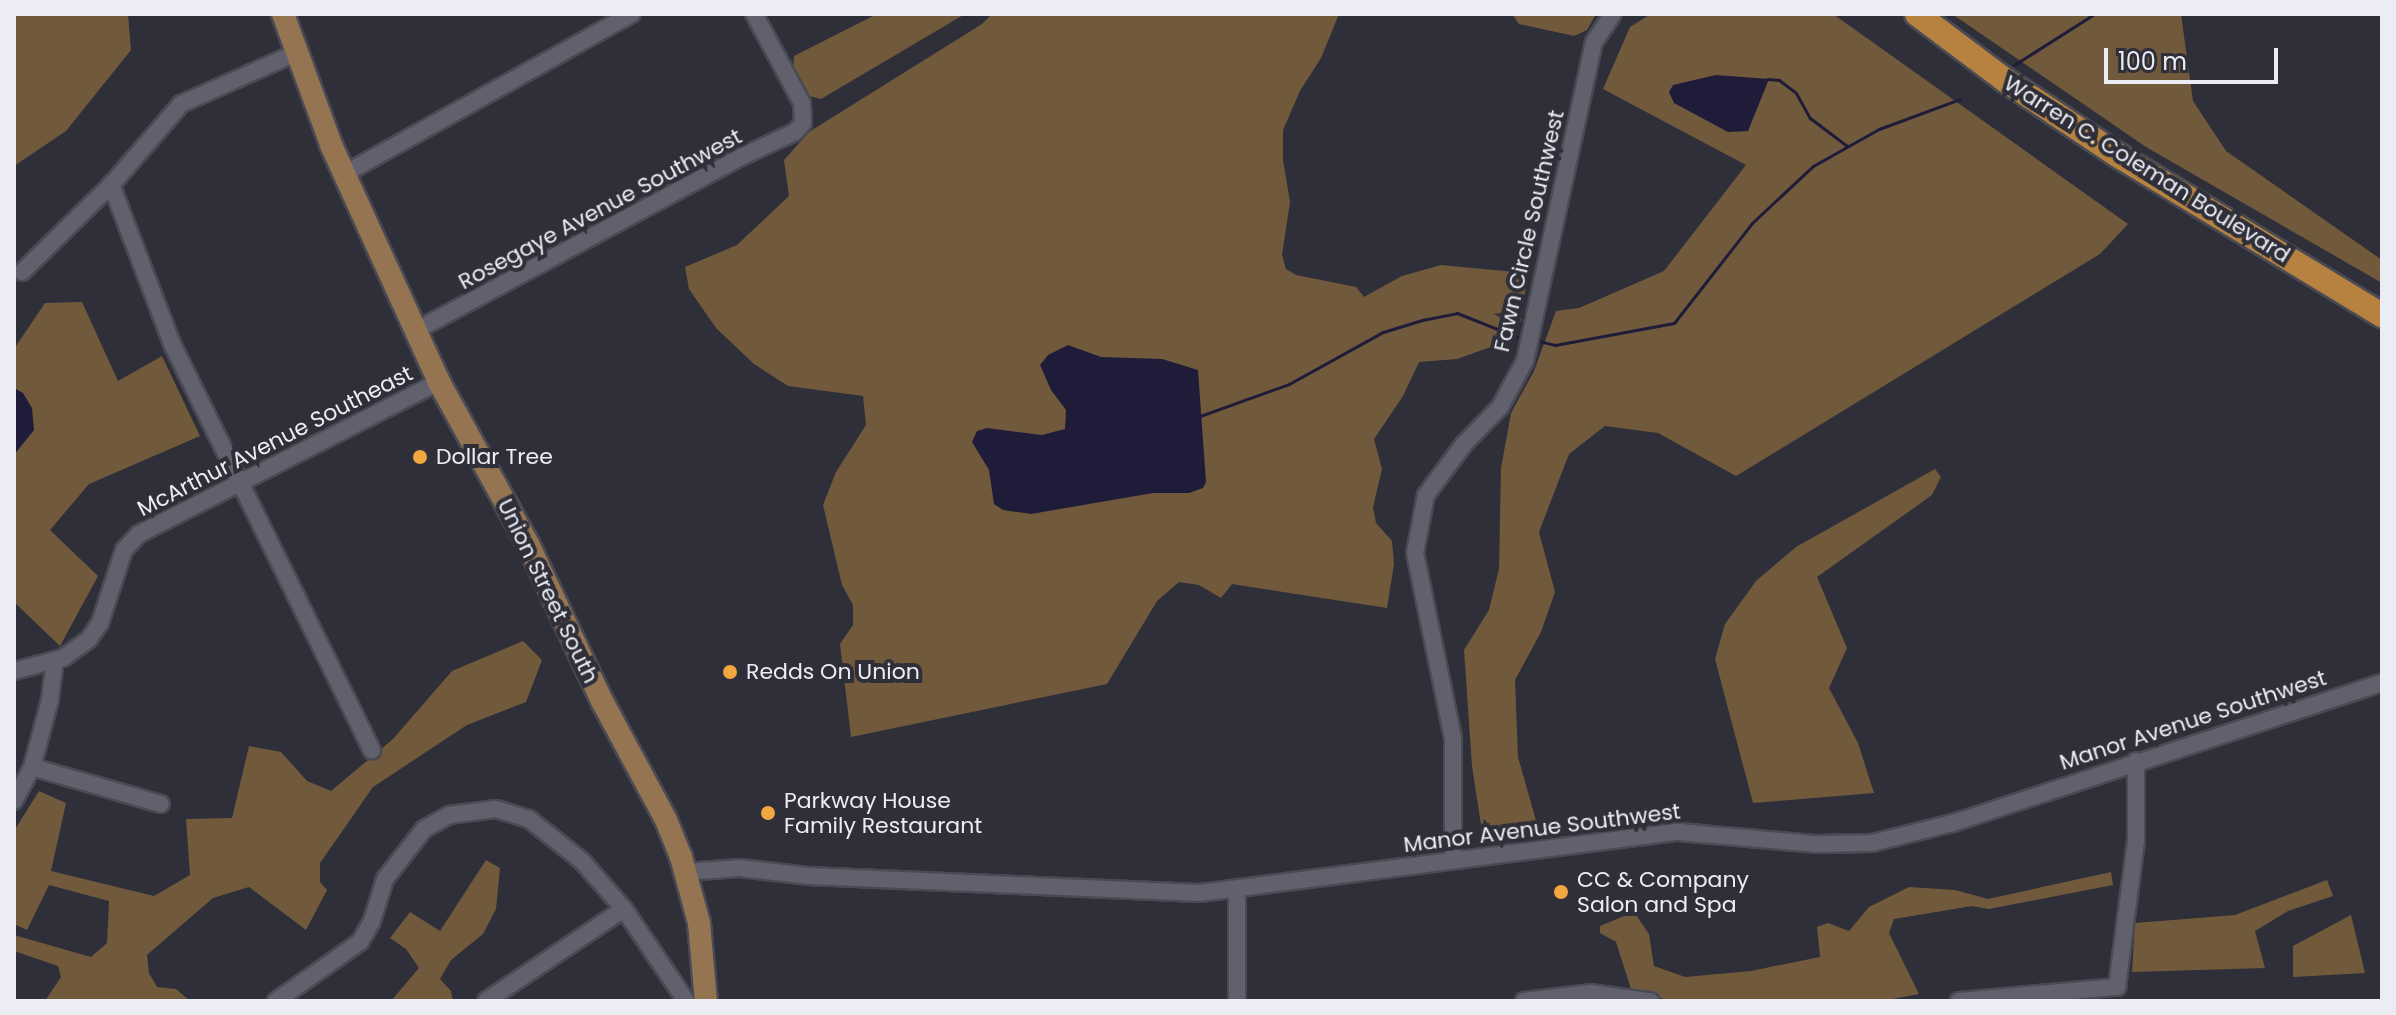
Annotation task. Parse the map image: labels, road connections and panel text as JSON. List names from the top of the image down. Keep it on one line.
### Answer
{"streets":{"highway":["Warren C. Coleman Boulevard"],"main road":["Union Street South"],"street":["Rosegaye Avenue Southwest","Fawn Circle Southwest","McArthur Avenue Southeast","Manor Avenue Southwest"]},"crossings":[["Rosegaye Avenue Southwest","Union Street South"],["Fawn Circle Southwest","Manor Avenue Southwest"],["McArthur Avenue Southeast","Union Street South"],["Union Street South","Manor Avenue Southwest"]],"places":["Dollar Tree","Redds On Union","Parkway House Family Restaurant","CC & Company Salon and Spa"],"scale_bar":"100 m"}
